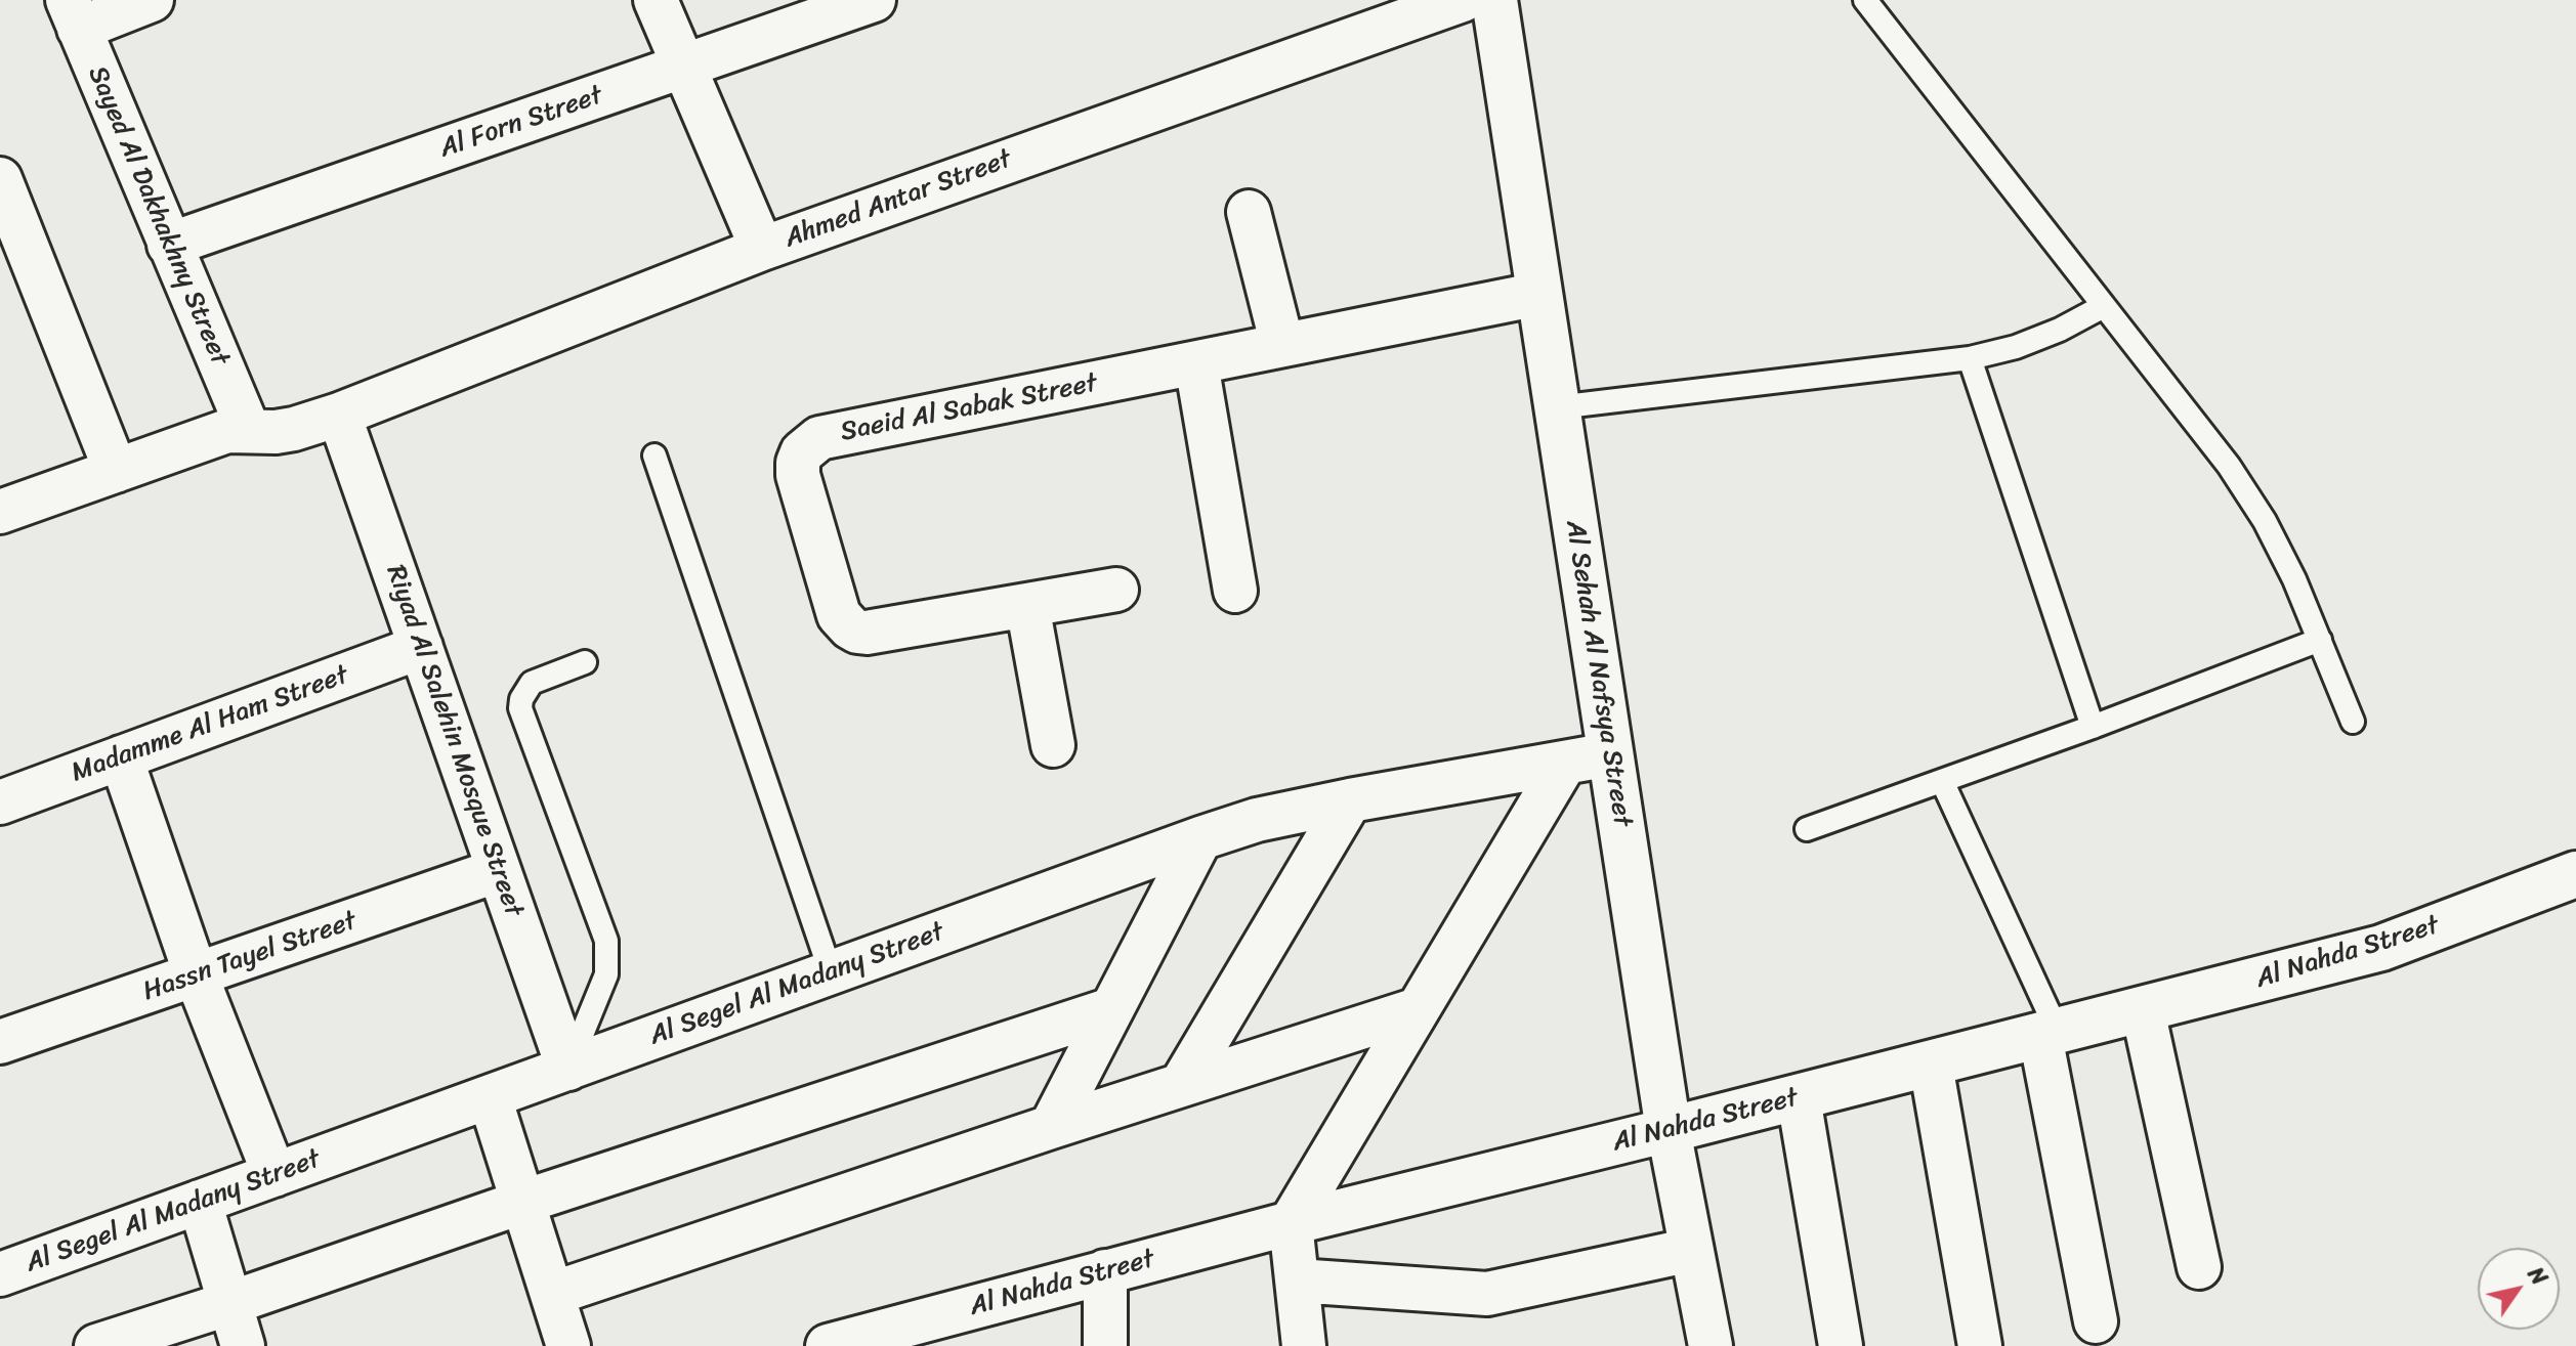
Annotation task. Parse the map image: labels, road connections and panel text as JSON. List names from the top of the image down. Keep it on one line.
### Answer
{"streets":{"main road":["Al Sehah Al Nafsya Street","Al Nahda Street"],"street":["Al Forn Street","Ahmed Antar Street","Sayed Al Dakhakhny Street","Saeid Al Sabak Street","Madamme Al Ham Street","Riyad Al Salehin Mosque Street","Hassn Tayel Street","Al Segel Al Madany Street"]},"crossings":[["Al Forn Street","Sayed Al Dakhakhny Street"],["Ahmed Antar Street","Sayed Al Dakhakhny Street"],["Ahmed Antar Street","Riyad Al Salehin Mosque Street"],["Saeid Al Sabak Street","Al Sehah Al Nafsya Street"],["Al Sehah Al Nafsya Street","Al Nahda Street"],["Al Sehah Al Nafsya Street","Al Segel Al Madany Street"],["Madamme Al Ham Street","Riyad Al Salehin Mosque Street"],["Riyad Al Salehin Mosque Street","Hassn Tayel Street"],["Riyad Al Salehin Mosque Street","Al Segel Al Madany Street"]],"north":"top right"}
